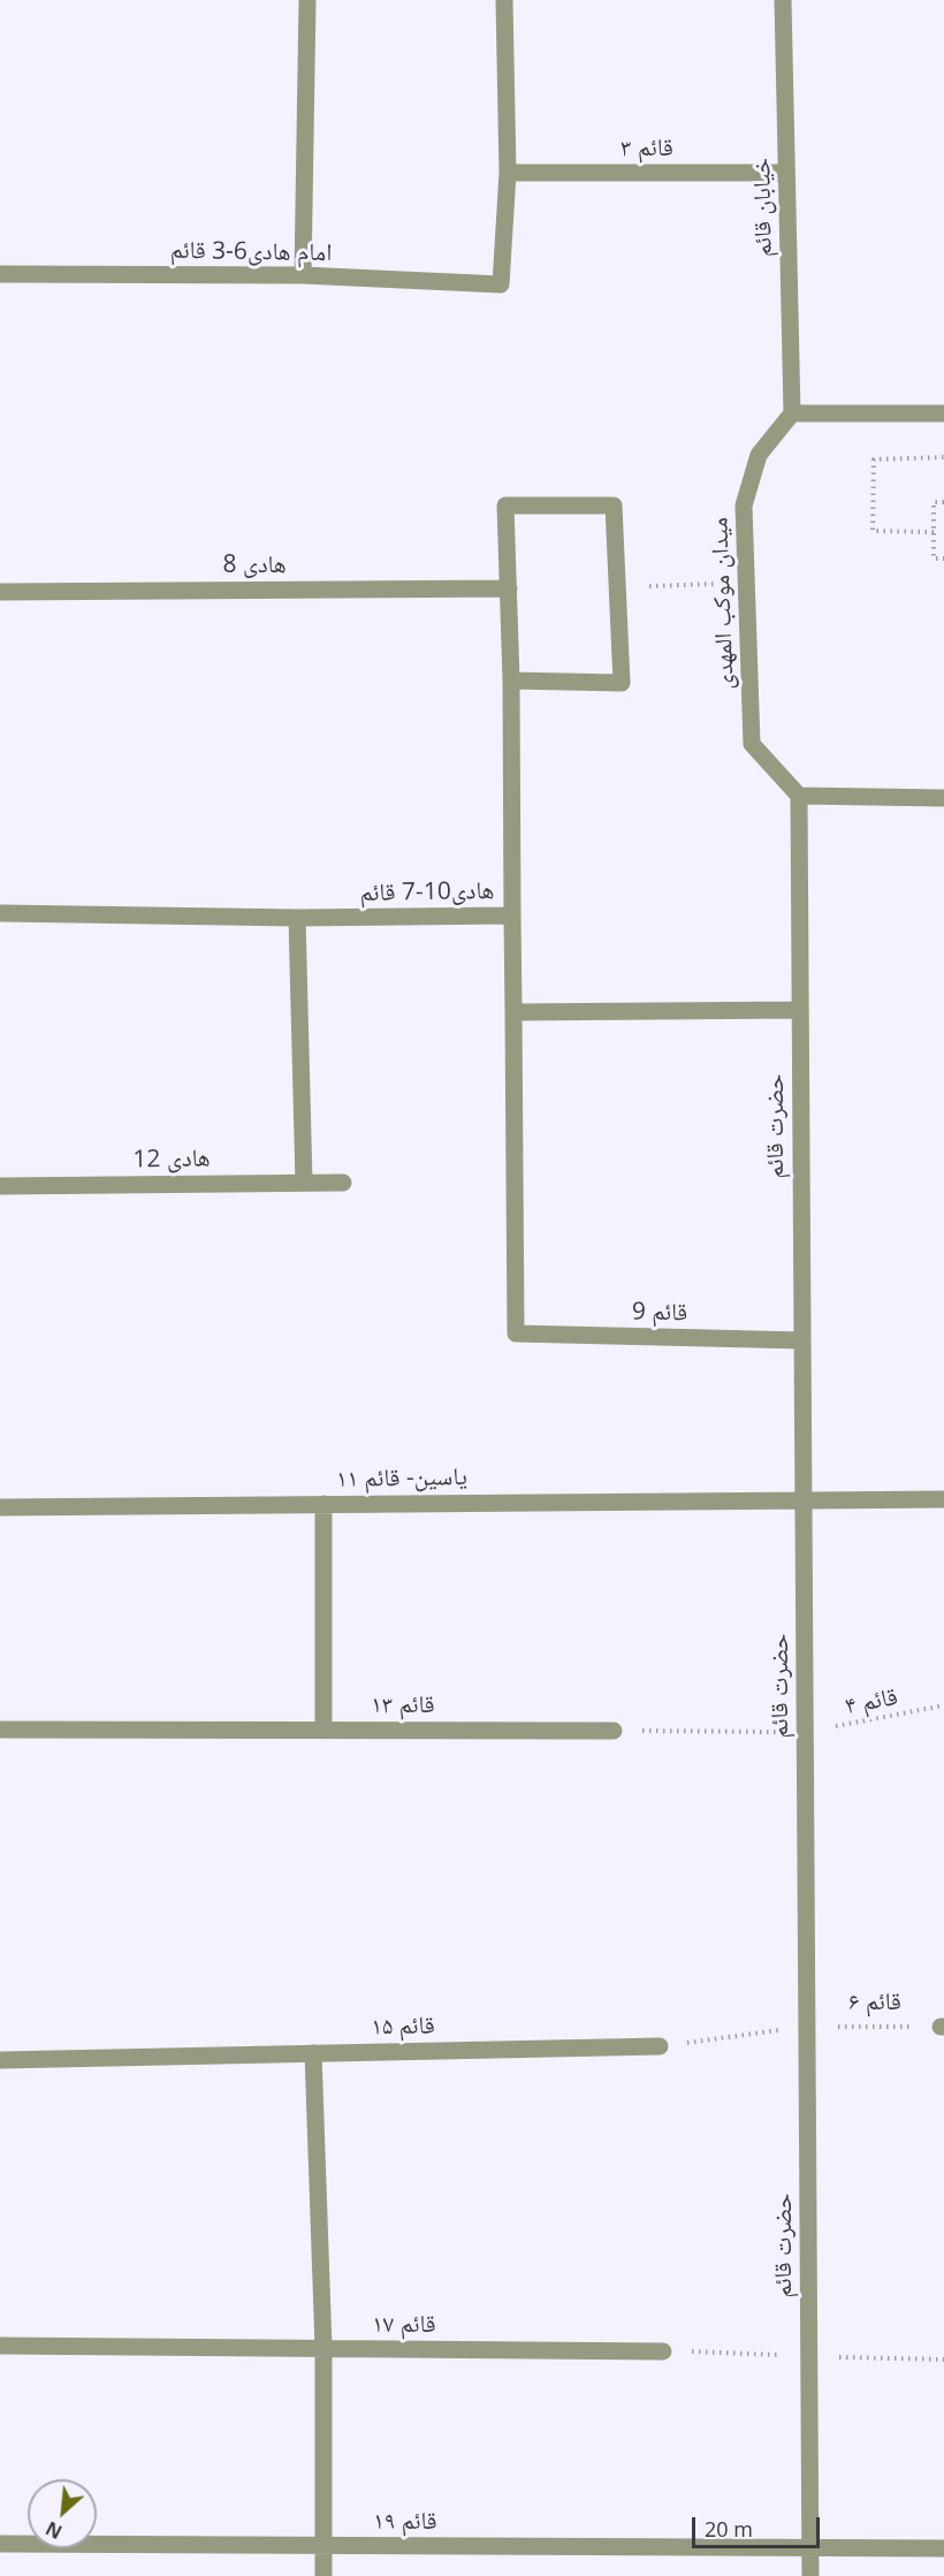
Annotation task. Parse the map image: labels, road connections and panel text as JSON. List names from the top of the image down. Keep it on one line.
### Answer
{"streets":{"street":["قائم ۳","خیابان قائم","امام هادی6-3 قائم","هادی 8","میدان موکب المهدی","هادی10-7 قائم","حضرت قائم","12 هادی","قائم 9","یاسین- قائم ۱۱","قائم ۱۳","قائم ۱۵","قائم ۱۷","قائم ۱۹"],"path":["قائم ۴","قائم ۶"]},"crossings":[["قائم ۳","خیابان قائم"],["قائم ۳","امام هادی6-3 قائم"],["خیابان قائم","میدان موکب المهدی"],["میدان موکب المهدی","حضرت قائم"],["هادی10-7 قائم","قائم 9"],["حضرت قائم","قائم 9"],["حضرت قائم","یاسین- قائم ۱۱"],["حضرت قائم","قائم ۴"],["حضرت قائم","قائم ۶"],["حضرت قائم","قائم ۱۹"]],"scale_bar":"20 m","north":"bottom left"}
